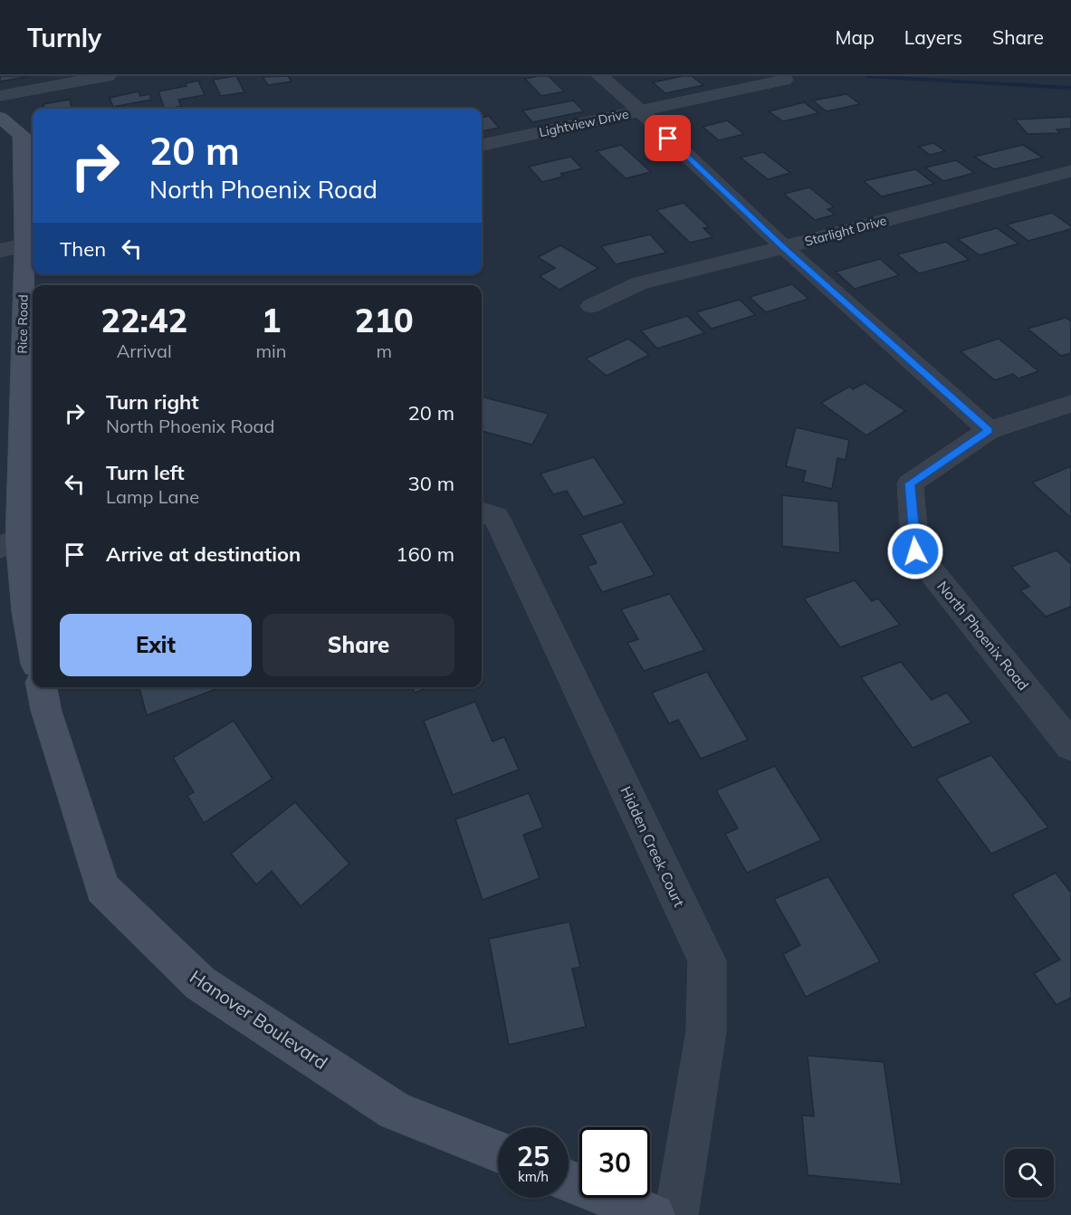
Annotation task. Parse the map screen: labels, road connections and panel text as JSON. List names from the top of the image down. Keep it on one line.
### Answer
{"streets":{"street":["Lightview Drive","Starlight Drive","Rice Road","North Phoenix Road","Hidden Creek Court","Hanover Boulevard"]},"page":{"header":"Turnly","nav":["Map","Layers","Share"],"turn":["20 m","North Phoenix Road"],"then":"Then","eta":["22:42","Arrival","1","min","210","m"],"list":[{"name":"Turn right","note":"North Phoenix Road","value":"20 m"},{"name":"Turn left","note":"Lamp Lane","value":"30 m"},{"name":"Arrive at destination","value":"160 m"}],"buttons":["Exit","Share"],"speed":"25 km/h","limit":"30"}}
